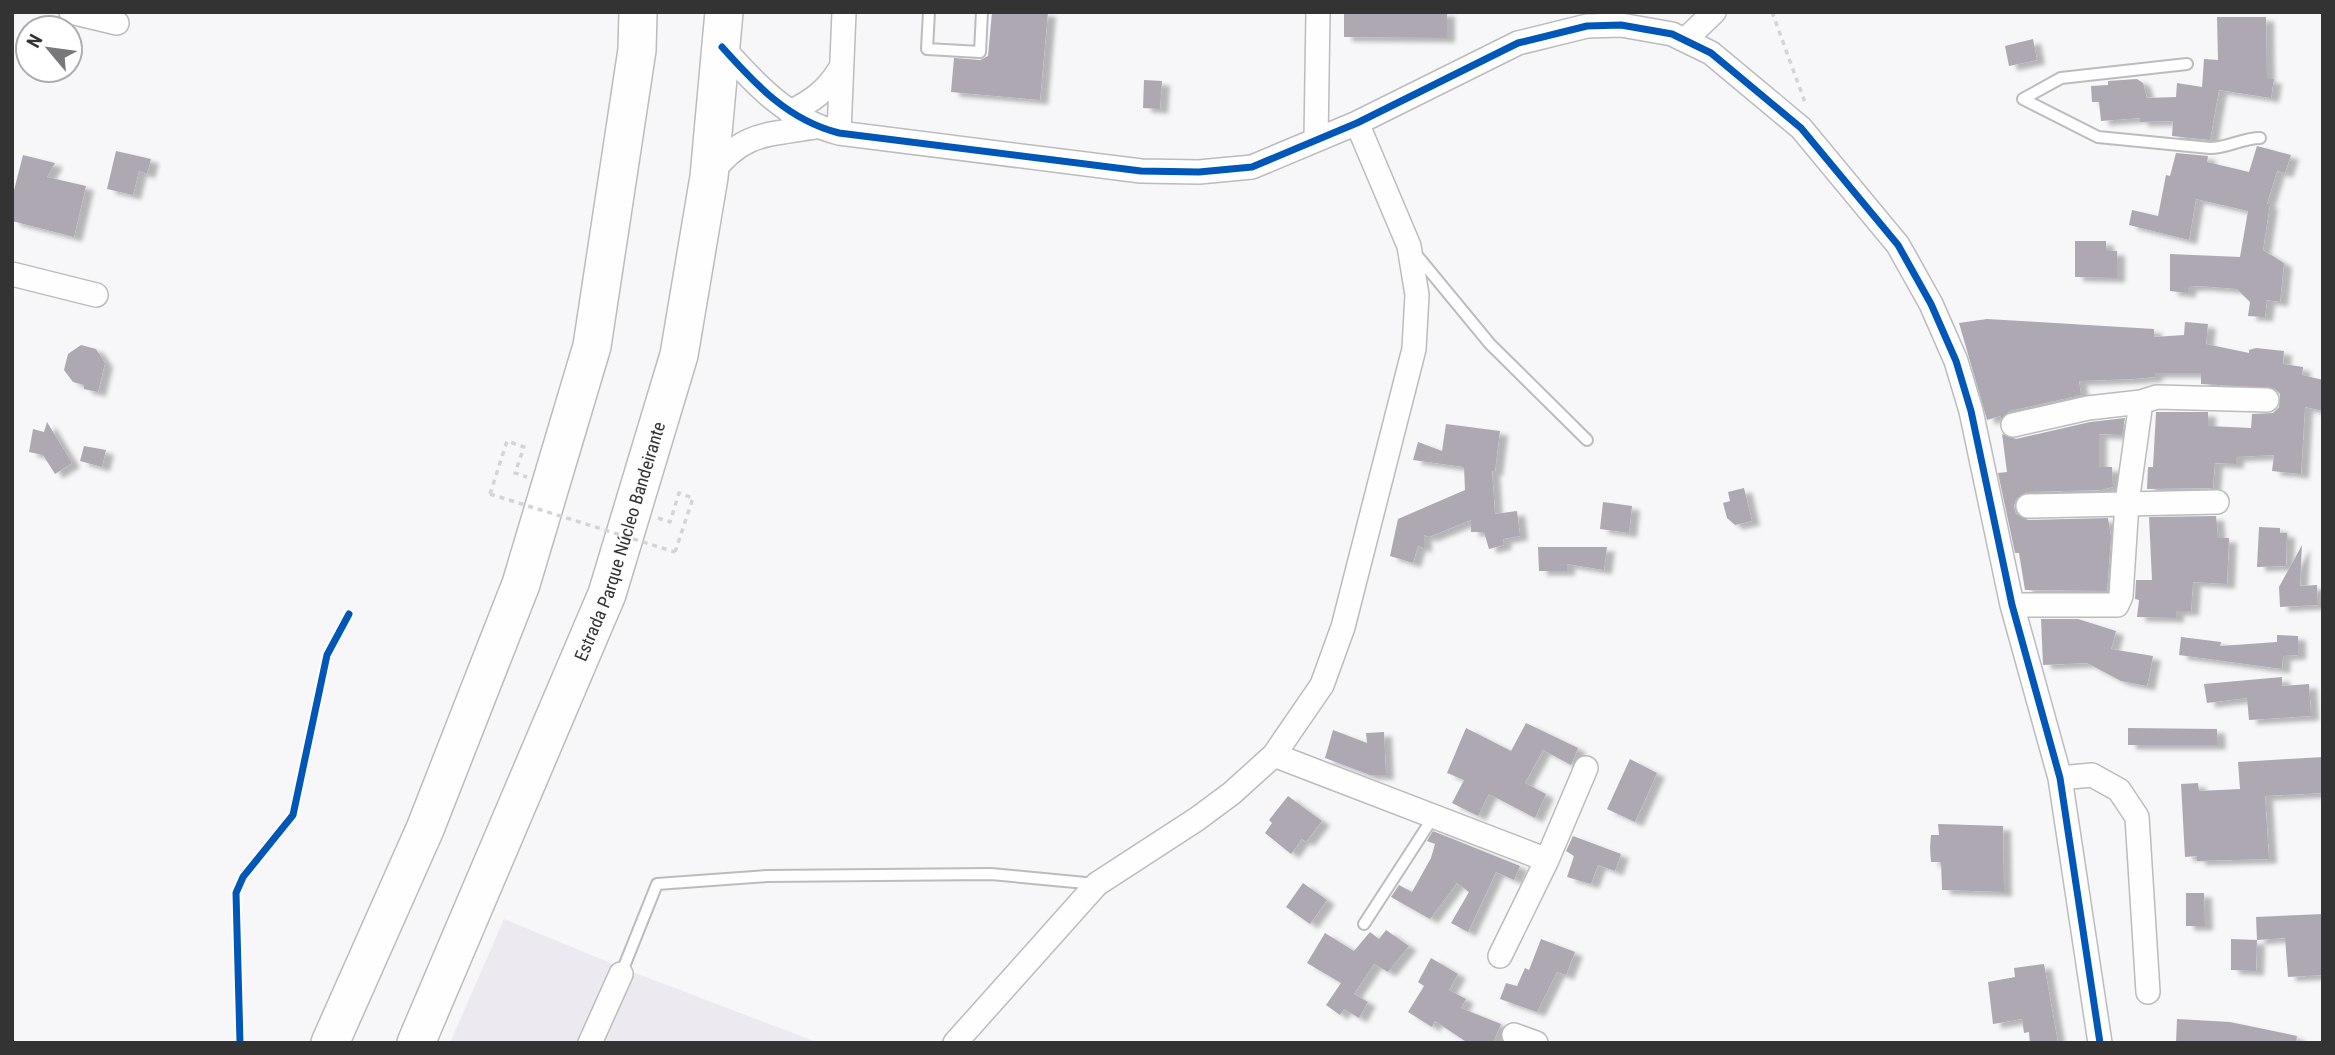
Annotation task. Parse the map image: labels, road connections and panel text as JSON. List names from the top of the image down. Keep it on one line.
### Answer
{"streets":{"highway":["Estrada Parque Núcleo Bandeirante"]},"north":"top left"}
